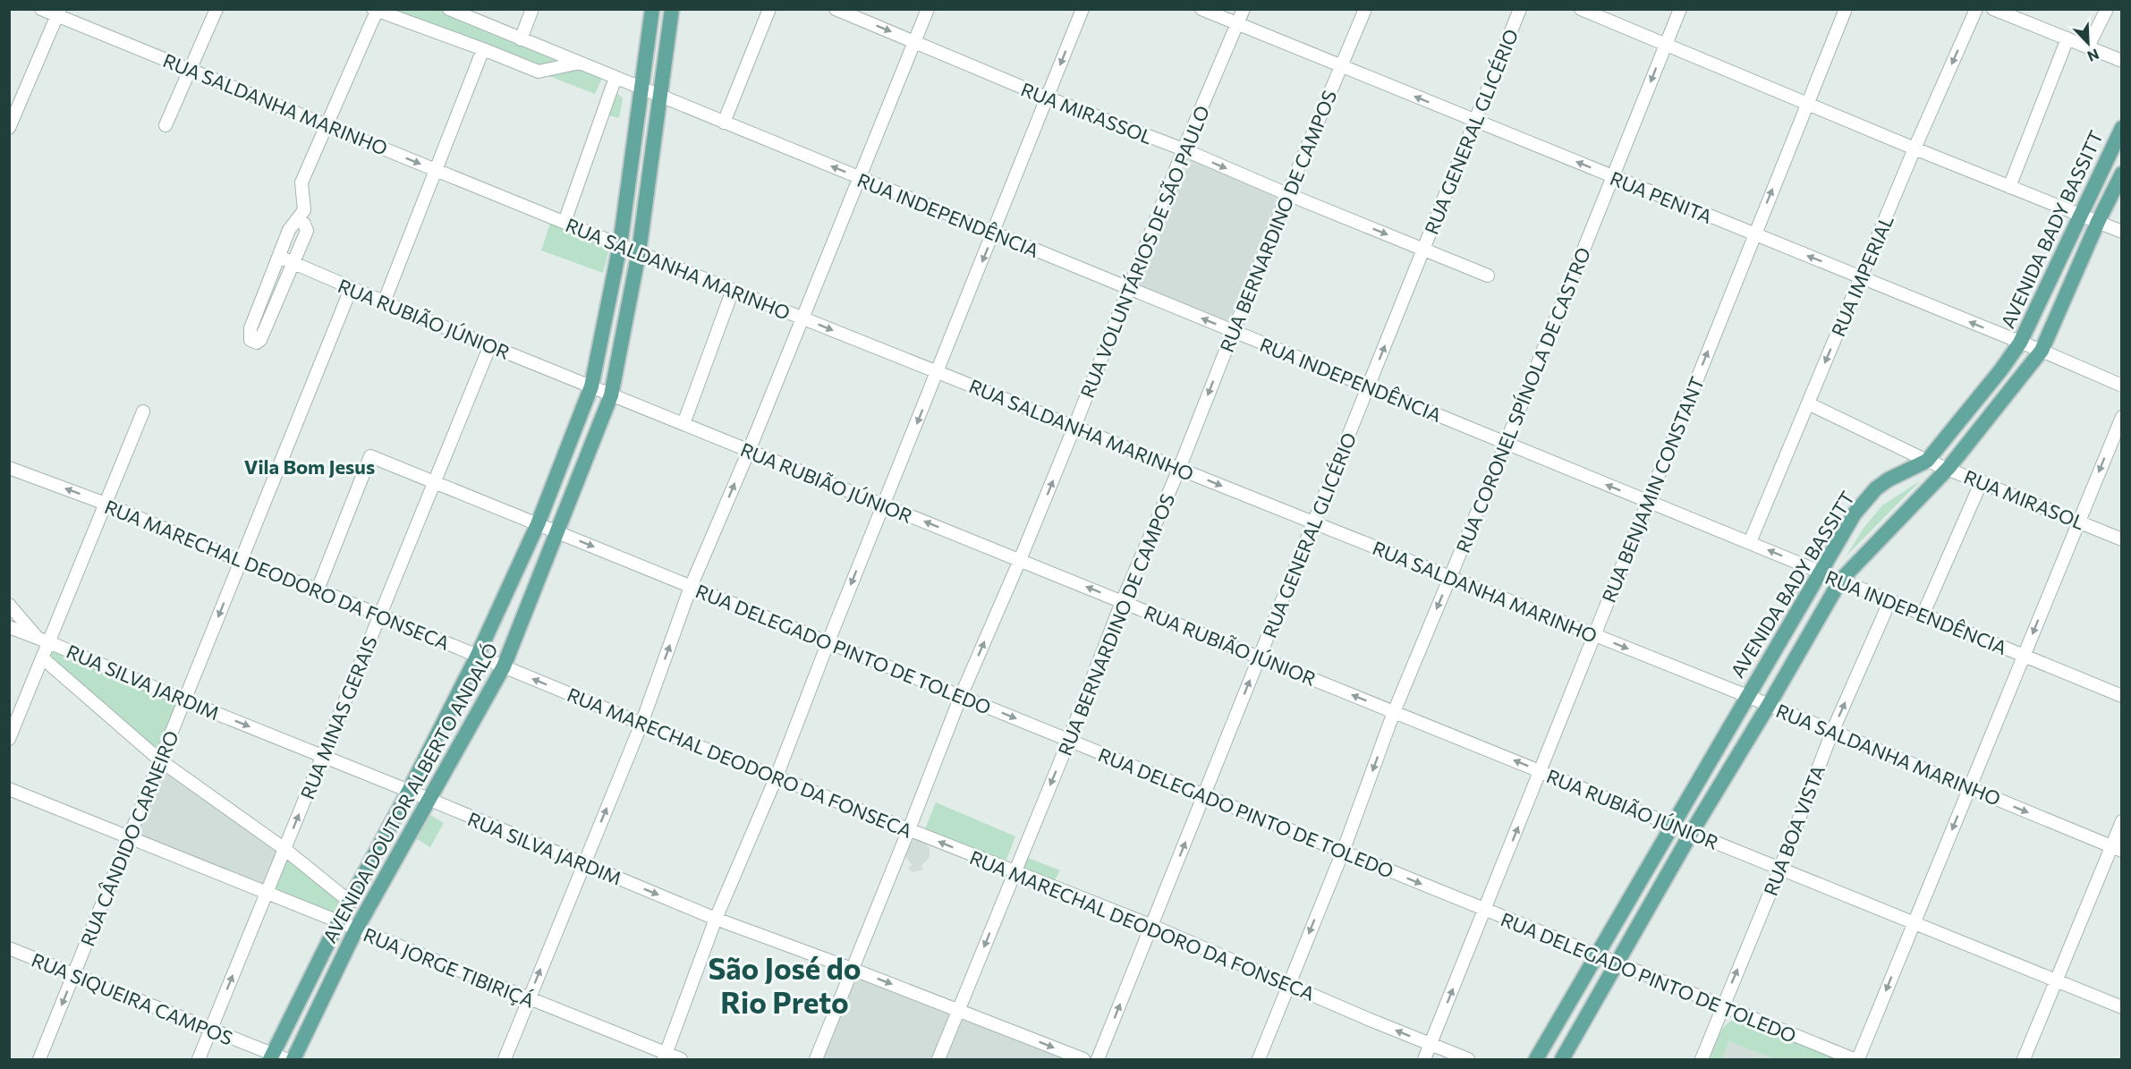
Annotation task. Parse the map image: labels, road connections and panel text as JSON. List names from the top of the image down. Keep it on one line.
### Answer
{"streets":{"main road":["AVENIDA BADY BASSITT","AVENIDA DOUTOR ALBERTO ANDALÓ"],"street":["RUA SALDANHA MARINHO","RUA MIRASSOL","RUA GENERAL GLICÉRIO","RUA PENITA","RUA INDEPENDÊNCIA","RUA BERNARDINO DE CAMPOS","RUA VOLUNTÁRIOS DE SÃO PAULO","RUA IMPERIAL","RUA RUBIÃO JÚNIOR","RUA CORONEL SPÍNOLA DE CASTRO","RUA BENJAMIN CONSTANT","RUA MIRASOL","RUA MARECHAL DEODORO DA FONSECA","RUA DELEGADO PINTO DE TOLEDO","RUA SILVA JARDIM","RUA MINAS GERAIS","RUA BOA VISTA","RUA CÂNDIDO CARNEIRO","RUA JORGE TIBIRIÇÁ","RUA SIQUEIRA CAMPOS"]},"crossings":[["RUA SALDANHA MARINHO","RUA GENERAL GLICÉRIO"],["RUA SALDANHA MARINHO","RUA BERNARDINO DE CAMPOS"],["RUA SALDANHA MARINHO","AVENIDA BADY BASSITT"],["RUA SALDANHA MARINHO","RUA VOLUNTÁRIOS DE SÃO PAULO"],["RUA SALDANHA MARINHO","RUA CORONEL SPÍNOLA DE CASTRO"],["RUA SALDANHA MARINHO","RUA BENJAMIN CONSTANT"],["RUA SALDANHA MARINHO","AVENIDA DOUTOR ALBERTO ANDALÓ"],["RUA SALDANHA MARINHO","RUA BOA VISTA"],["RUA MIRASSOL","RUA GENERAL GLICÉRIO"],["RUA MIRASSOL","RUA BERNARDINO DE CAMPOS"],["RUA MIRASSOL","RUA VOLUNTÁRIOS DE SÃO PAULO"],["RUA GENERAL GLICÉRIO","RUA PENITA"],["RUA GENERAL GLICÉRIO","RUA INDEPENDÊNCIA"],["RUA GENERAL GLICÉRIO","RUA RUBIÃO JÚNIOR"],["RUA GENERAL GLICÉRIO","RUA MARECHAL DEODORO DA FONSECA"],["RUA GENERAL GLICÉRIO","RUA DELEGADO PINTO DE TOLEDO"],["RUA PENITA","RUA BERNARDINO DE CAMPOS"],["RUA PENITA","AVENIDA BADY BASSITT"],["RUA PENITA","RUA VOLUNTÁRIOS DE SÃO PAULO"],["RUA PENITA","RUA IMPERIAL"],["RUA PENITA","RUA CORONEL SPÍNOLA DE CASTRO"],["RUA PENITA","RUA BENJAMIN CONSTANT"],["RUA INDEPENDÊNCIA","RUA BERNARDINO DE CAMPOS"],["RUA INDEPENDÊNCIA","AVENIDA BADY BASSITT"],["RUA INDEPENDÊNCIA","RUA VOLUNTÁRIOS DE SÃO PAULO"],["RUA INDEPENDÊNCIA","RUA IMPERIAL"],["RUA INDEPENDÊNCIA","RUA CORONEL SPÍNOLA DE CASTRO"],["RUA INDEPENDÊNCIA","RUA BENJAMIN CONSTANT"],["RUA INDEPENDÊNCIA","AVENIDA DOUTOR ALBERTO ANDALÓ"],["RUA INDEPENDÊNCIA","RUA BOA VISTA"],["RUA BERNARDINO DE CAMPOS","RUA RUBIÃO JÚNIOR"],["RUA BERNARDINO DE CAMPOS","RUA MARECHAL DEODORO DA FONSECA"],["RUA BERNARDINO DE CAMPOS","RUA DELEGADO PINTO DE TOLEDO"],["RUA BERNARDINO DE CAMPOS","RUA SILVA JARDIM"],["AVENIDA BADY BASSITT","RUA RUBIÃO JÚNIOR"],["AVENIDA BADY BASSITT","RUA MIRASOL"],["AVENIDA BADY BASSITT","RUA DELEGADO PINTO DE TOLEDO"],["RUA VOLUNTÁRIOS DE SÃO PAULO","RUA RUBIÃO JÚNIOR"],["RUA VOLUNTÁRIOS DE SÃO PAULO","RUA MARECHAL DEODORO DA FONSECA"],["RUA VOLUNTÁRIOS DE SÃO PAULO","RUA DELEGADO PINTO DE TOLEDO"],["RUA VOLUNTÁRIOS DE SÃO PAULO","RUA SILVA JARDIM"],["RUA IMPERIAL","RUA MIRASOL"],["RUA RUBIÃO JÚNIOR","RUA CORONEL SPÍNOLA DE CASTRO"],["RUA RUBIÃO JÚNIOR","RUA BENJAMIN CONSTANT"],["RUA RUBIÃO JÚNIOR","RUA MINAS GERAIS"],["RUA RUBIÃO JÚNIOR","AVENIDA DOUTOR ALBERTO ANDALÓ"],["RUA RUBIÃO JÚNIOR","RUA BOA VISTA"],["RUA RUBIÃO JÚNIOR","RUA CÂNDIDO CARNEIRO"],["RUA CORONEL SPÍNOLA DE CASTRO","RUA MARECHAL DEODORO DA FONSECA"],["RUA CORONEL SPÍNOLA DE CASTRO","RUA DELEGADO PINTO DE TOLEDO"],["RUA BENJAMIN CONSTANT","RUA MARECHAL DEODORO DA FONSECA"],["RUA BENJAMIN CONSTANT","RUA DELEGADO PINTO DE TOLEDO"],["RUA MARECHAL DEODORO DA FONSECA","RUA DELEGADO PINTO DE TOLEDO"],["RUA MARECHAL DEODORO DA FONSECA","RUA MINAS GERAIS"],["RUA MARECHAL DEODORO DA FONSECA","AVENIDA DOUTOR ALBERTO ANDALÓ"],["RUA MARECHAL DEODORO DA FONSECA","RUA CÂNDIDO CARNEIRO"],["RUA DELEGADO PINTO DE TOLEDO","RUA MINAS GERAIS"],["RUA DELEGADO PINTO DE TOLEDO","AVENIDA DOUTOR ALBERTO ANDALÓ"],["RUA DELEGADO PINTO DE TOLEDO","RUA BOA VISTA"],["RUA SILVA JARDIM","RUA MINAS GERAIS"],["RUA SILVA JARDIM","AVENIDA DOUTOR ALBERTO ANDALÓ"],["RUA SILVA JARDIM","RUA CÂNDIDO CARNEIRO"],["RUA MINAS GERAIS","RUA JORGE TIBIRIÇÁ"],["RUA MINAS GERAIS","RUA SIQUEIRA CAMPOS"],["AVENIDA DOUTOR ALBERTO ANDALÓ","RUA JORGE TIBIRIÇÁ"],["AVENIDA DOUTOR ALBERTO ANDALÓ","RUA SIQUEIRA CAMPOS"],["RUA CÂNDIDO CARNEIRO","RUA JORGE TIBIRIÇÁ"],["RUA CÂNDIDO CARNEIRO","RUA SIQUEIRA CAMPOS"]],"one_way":["RUA MIRASSOL","RUA GENERAL GLICÉRIO","RUA PENITA","RUA BERNARDINO DE CAMPOS","RUA CORONEL SPÍNOLA DE CASTRO","RUA BENJAMIN CONSTANT","RUA SILVA JARDIM","RUA BOA VISTA"],"districts":["Vila Bom Jesus","São José do Rio Preto"],"north":"bottom right"}
